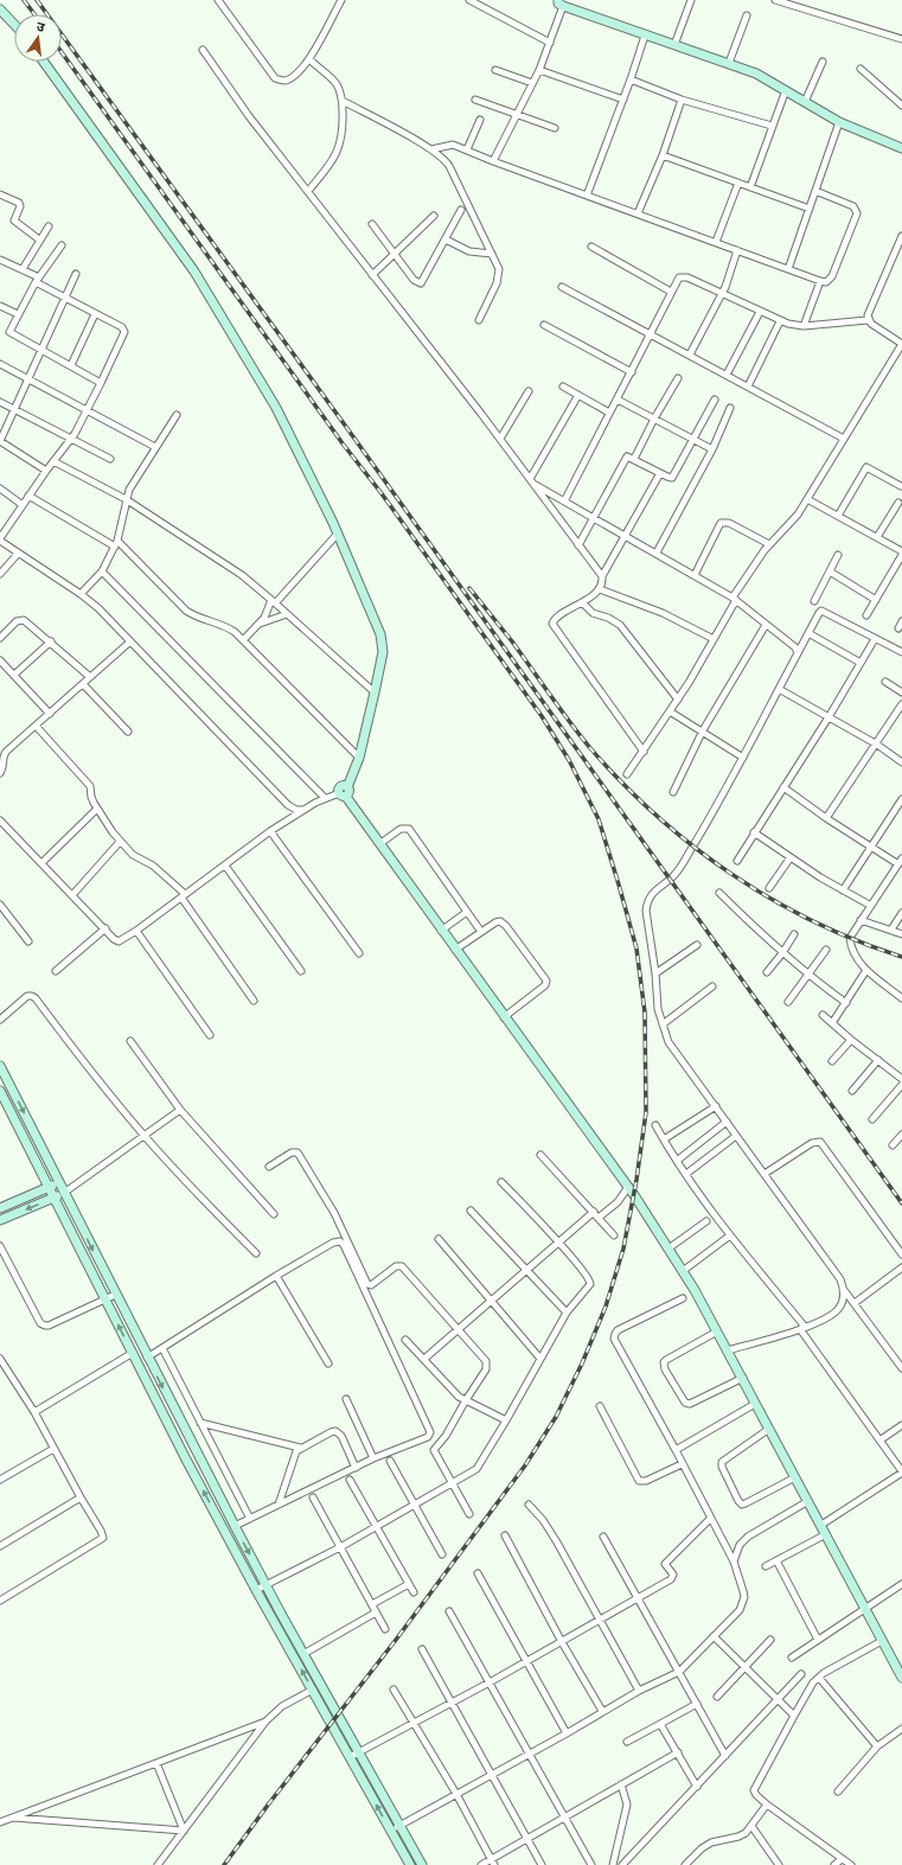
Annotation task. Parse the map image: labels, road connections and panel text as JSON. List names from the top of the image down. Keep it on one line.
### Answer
{"north":"top"}
